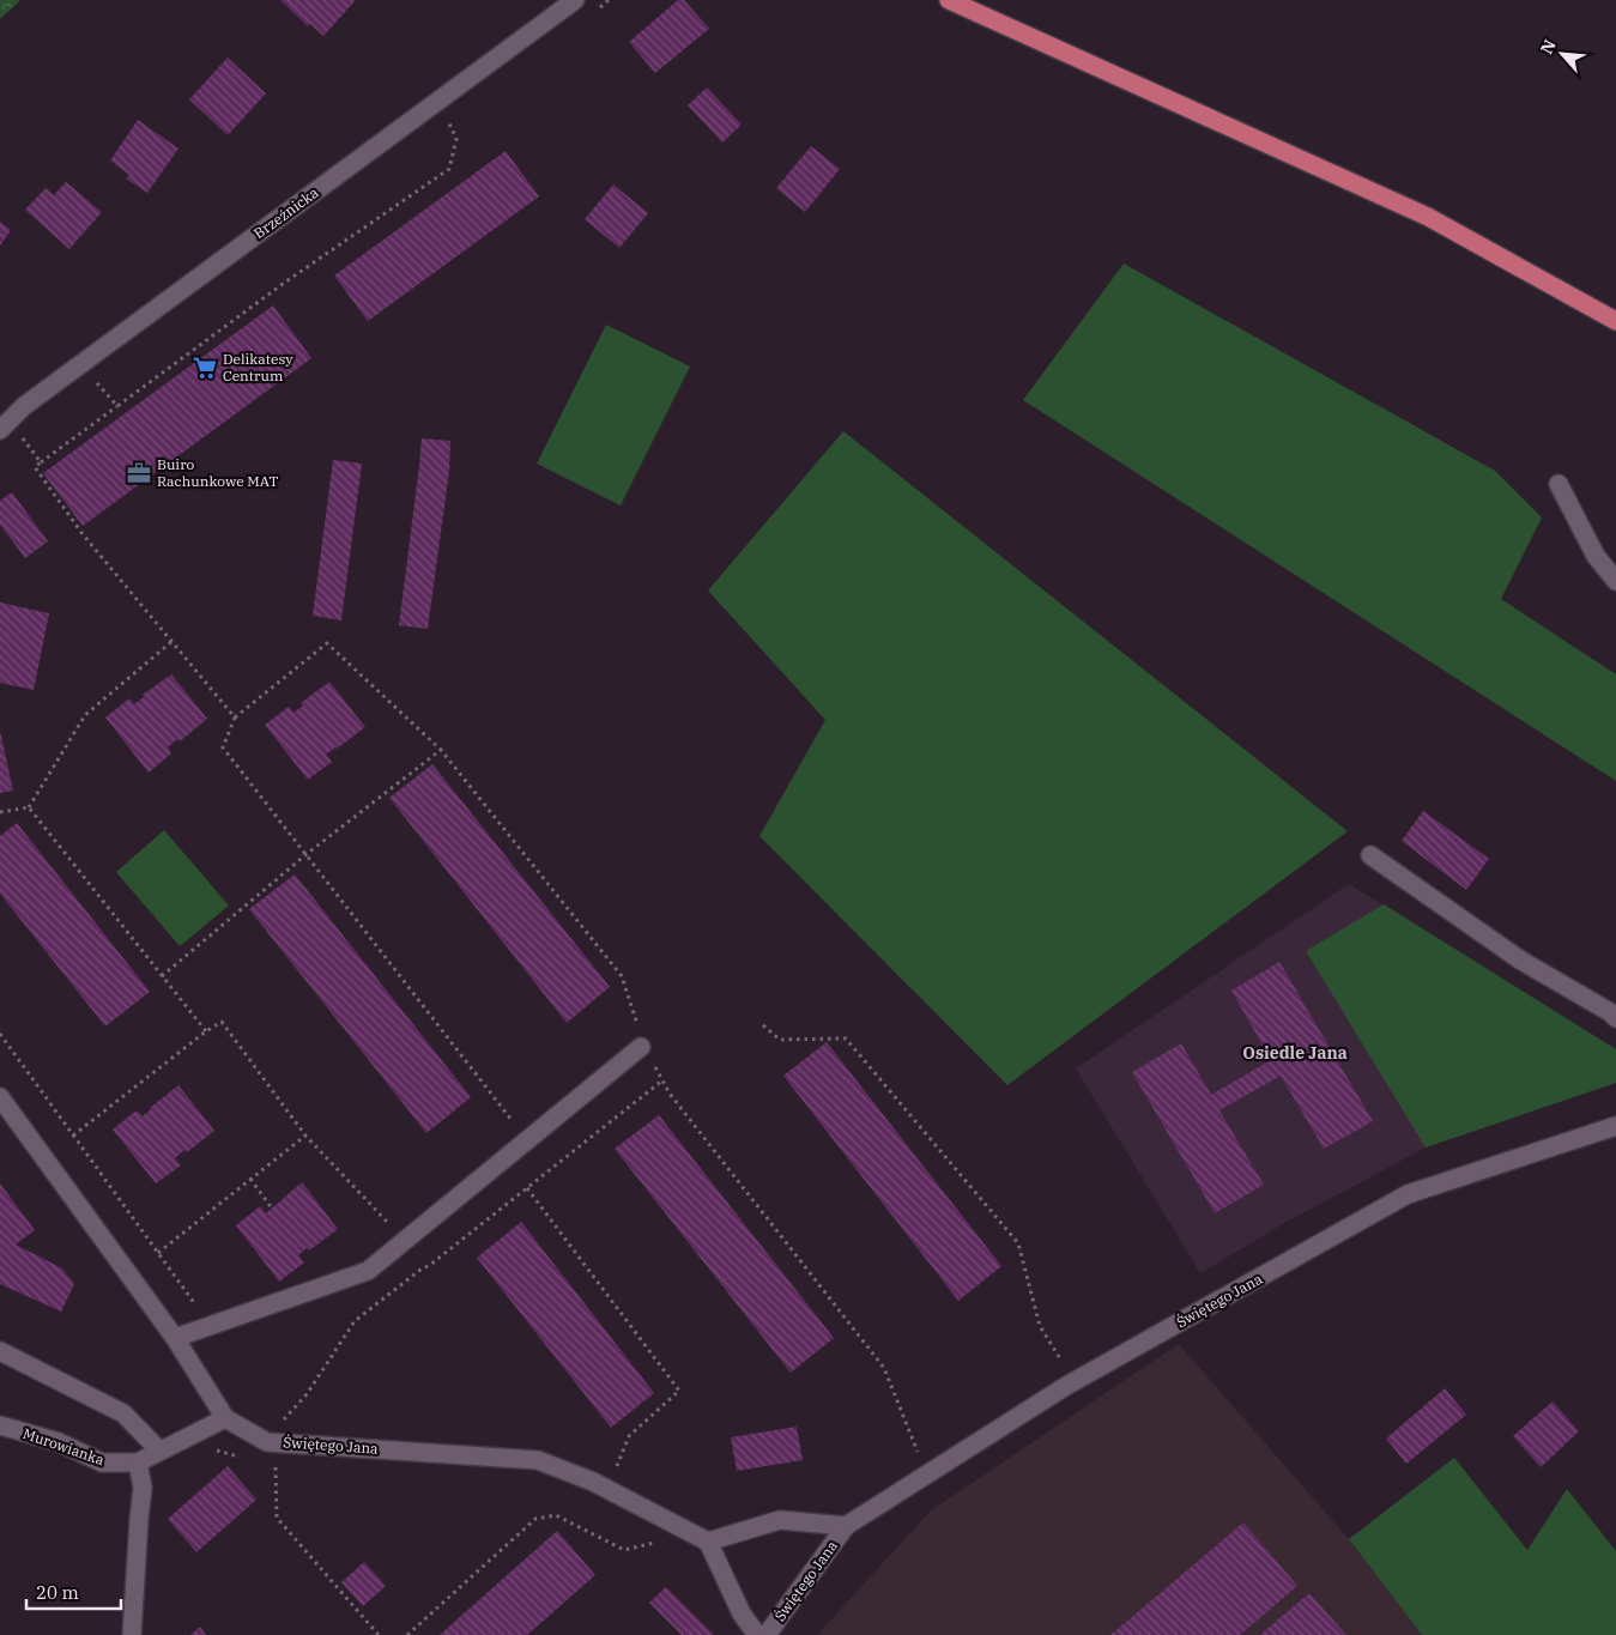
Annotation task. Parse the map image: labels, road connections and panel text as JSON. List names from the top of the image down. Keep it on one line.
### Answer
{"streets":{"street":["Brzeźnicka","Świętego Jana","Murowianka"]},"crossings":[["Świętego Jana","Murowianka"]],"districts":["Osiedle Jana"],"places":{"supermarket":["Delikatesy Centrum"],"office":["Buiro Rachunkowe MAT"]},"scale_bar":"20 m","north":"top left"}
